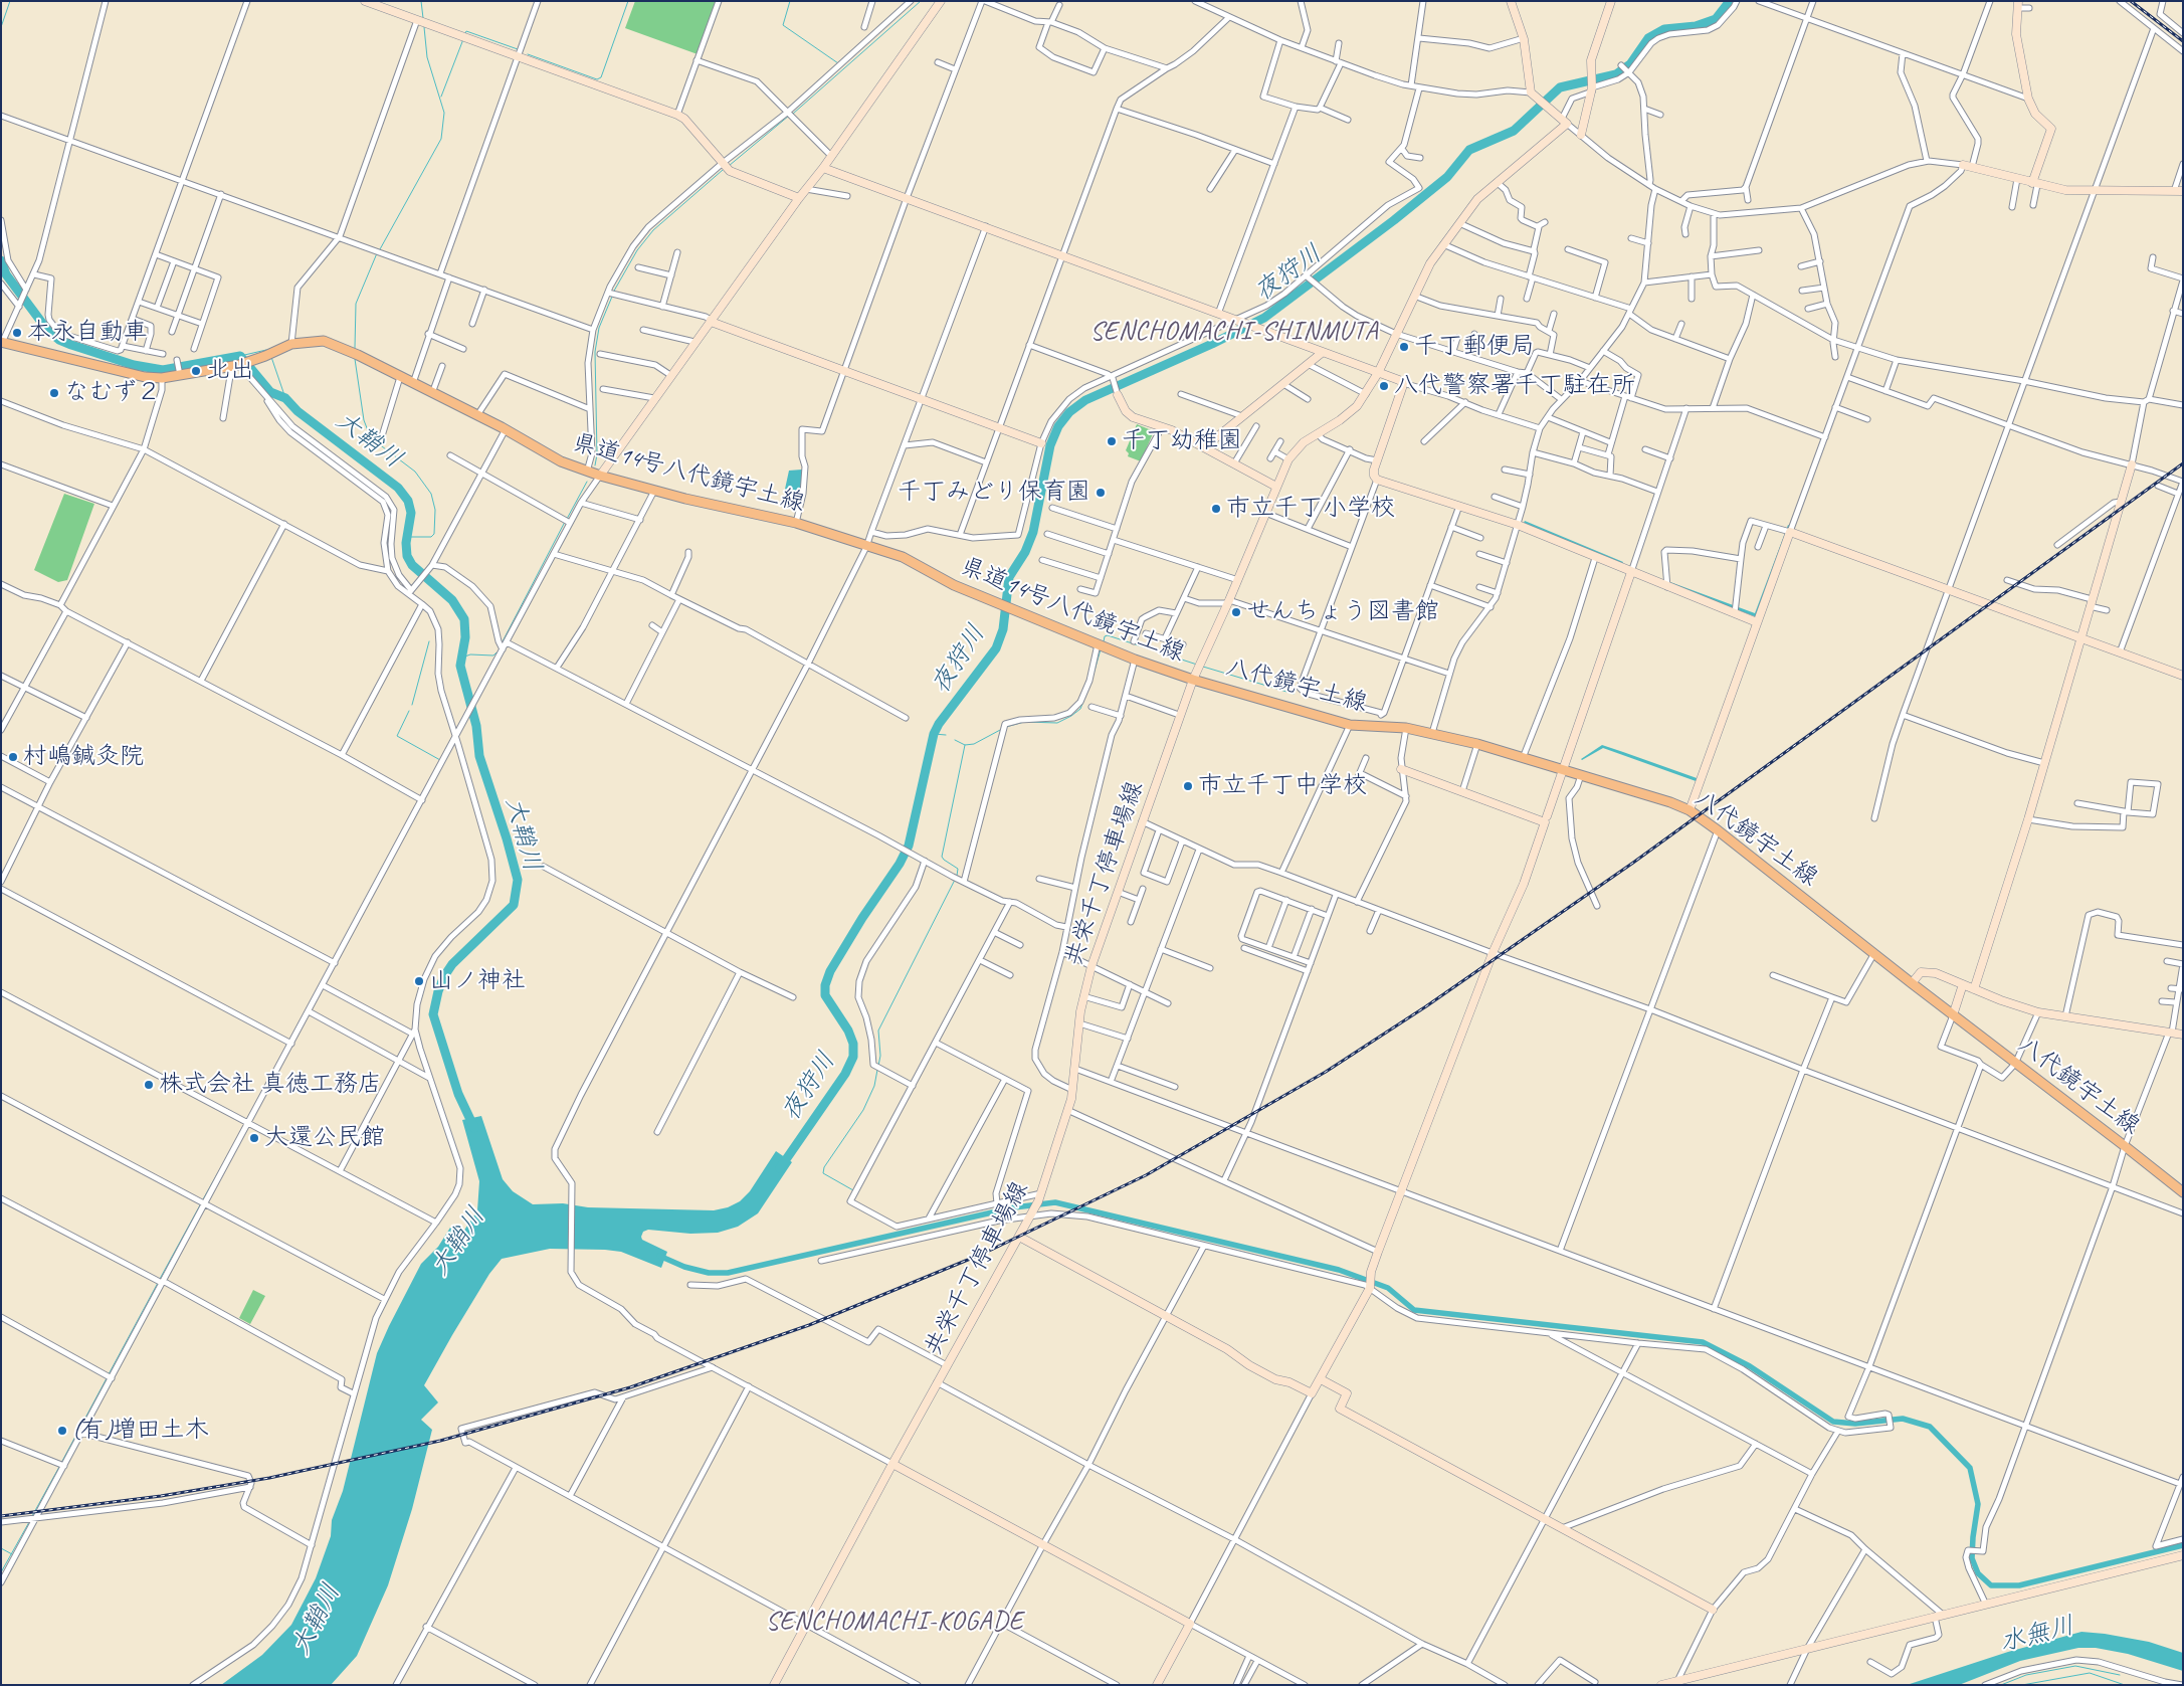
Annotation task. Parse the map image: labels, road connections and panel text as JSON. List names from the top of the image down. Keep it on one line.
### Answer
{"streets":{"main road":["県道14号八代鏡宇土線","八代鏡宇土線"],"street":["共栄千丁停車場線"]},"crossings":[["県道14号八代鏡宇土線","八代鏡宇土線"],["県道14号八代鏡宇土線","共栄千丁停車場線"],["八代鏡宇土線","共栄千丁停車場線"]],"districts":["SENCHOMACHI-SHINMUTA","SENCHOMACHI-KOGADE"],"water":["夜狩川","大鞘川","水無川"],"places":["本永自動車","千丁郵便局","北出","八代警察署千丁駐在所","なむず２","千丁幼稚園","千丁みどり保育園","市立千丁小学校","せんちょう図書館","村嶋鍼灸院","市立千丁中学校","山ノ神社","株式会社 真徳工務店","大還公民館","(有)増田土木"]}
